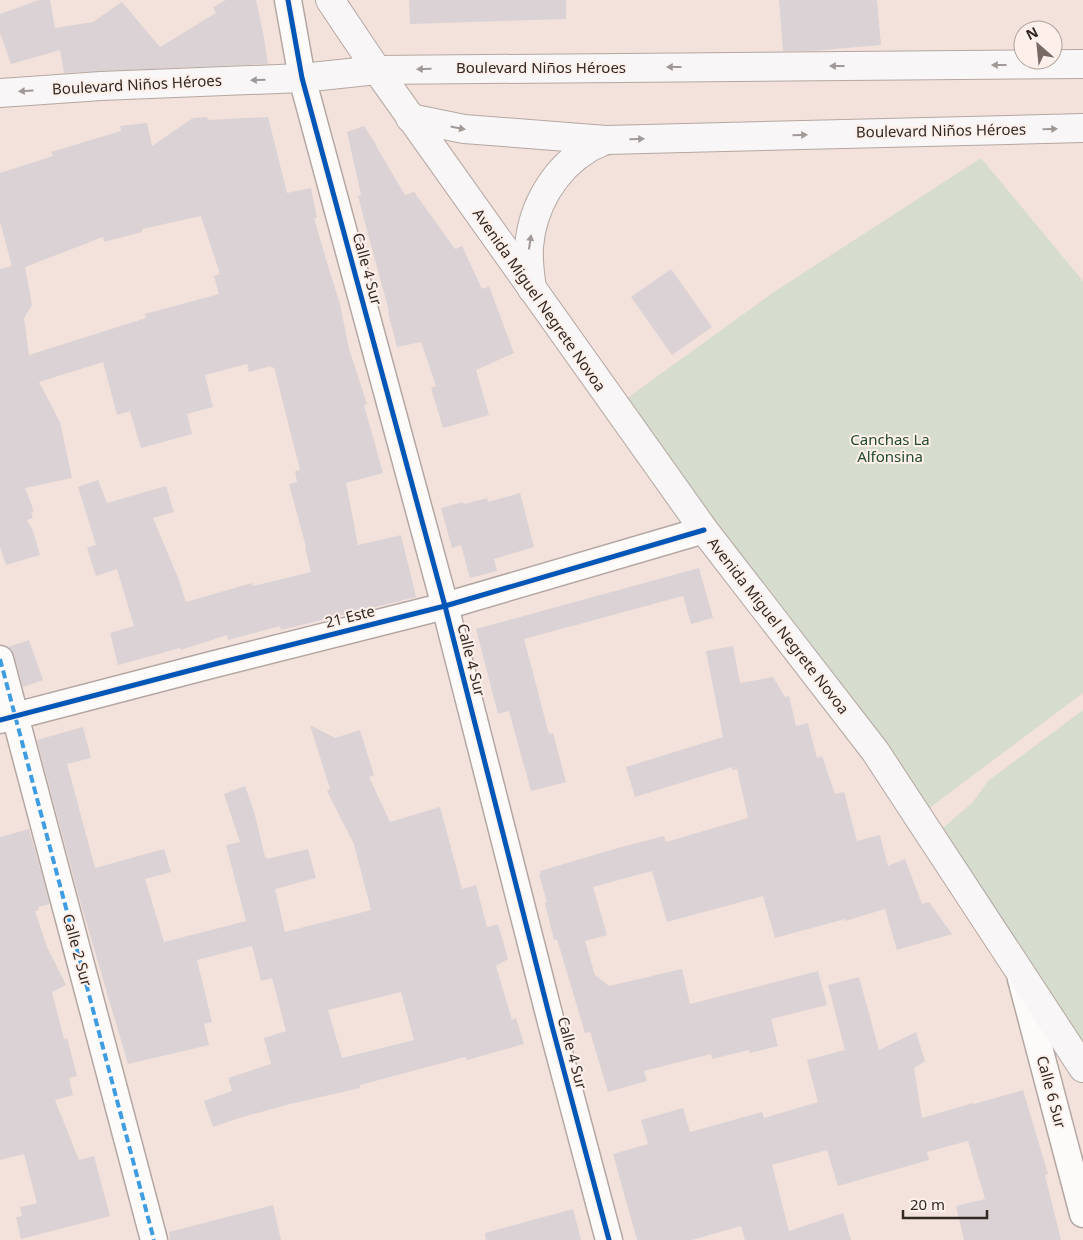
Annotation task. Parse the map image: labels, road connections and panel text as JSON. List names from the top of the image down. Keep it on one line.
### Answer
{"streets":{"main road":["Boulevard Niños Héroes","Avenida Miguel Negrete Novoa"],"street":["Calle 4 Sur","21 Este","Calle 2 Sur","Calle 6 Sur"]},"crossings":[["Boulevard Niños Héroes","Calle 4 Sur"],["Boulevard Niños Héroes","Avenida Miguel Negrete Novoa"],["Calle 4 Sur","21 Este"],["Avenida Miguel Negrete Novoa","21 Este"],["Avenida Miguel Negrete Novoa","Calle 6 Sur"],["21 Este","Calle 2 Sur"]],"parks":["Canchas La Alfonsina"],"scale_bar":"20 m","north":"top left"}
